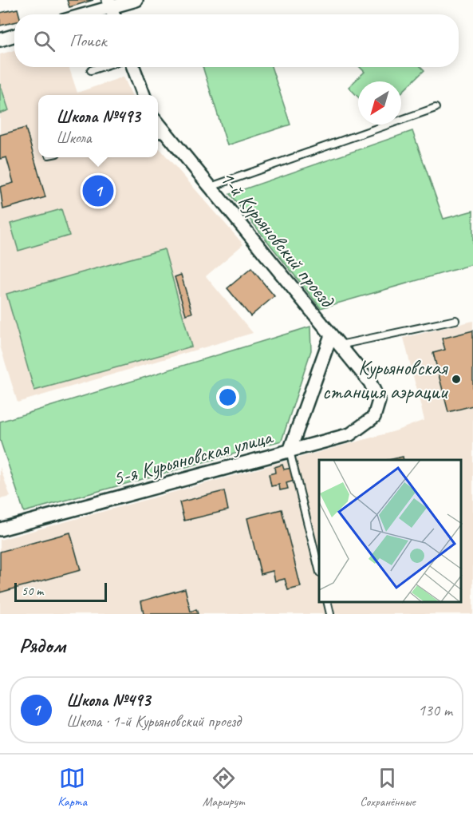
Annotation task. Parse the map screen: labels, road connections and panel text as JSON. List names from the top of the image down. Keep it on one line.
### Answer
{"streets":{"street":["1-й Курьяновский проезд","5-я Курьяновская улица"]},"crossings":[["1-й Курьяновский проезд","5-я Курьяновская улица"]],"places":["Курьяновская станция аэрации"],"scale_bar":"50 m","north":"bottom left","page":{"search":"Поиск","popup":["Школа №493","Школа"],"pins":"1","scale":"50 m","heading":"Рядом","list":[{"mark":"1","name":"Школа №493","note":"Школа · 1-й Курьяновский проезд","value":"130 m"}],"nav":["Карта","Маршрут","Сохранённые"]}}
